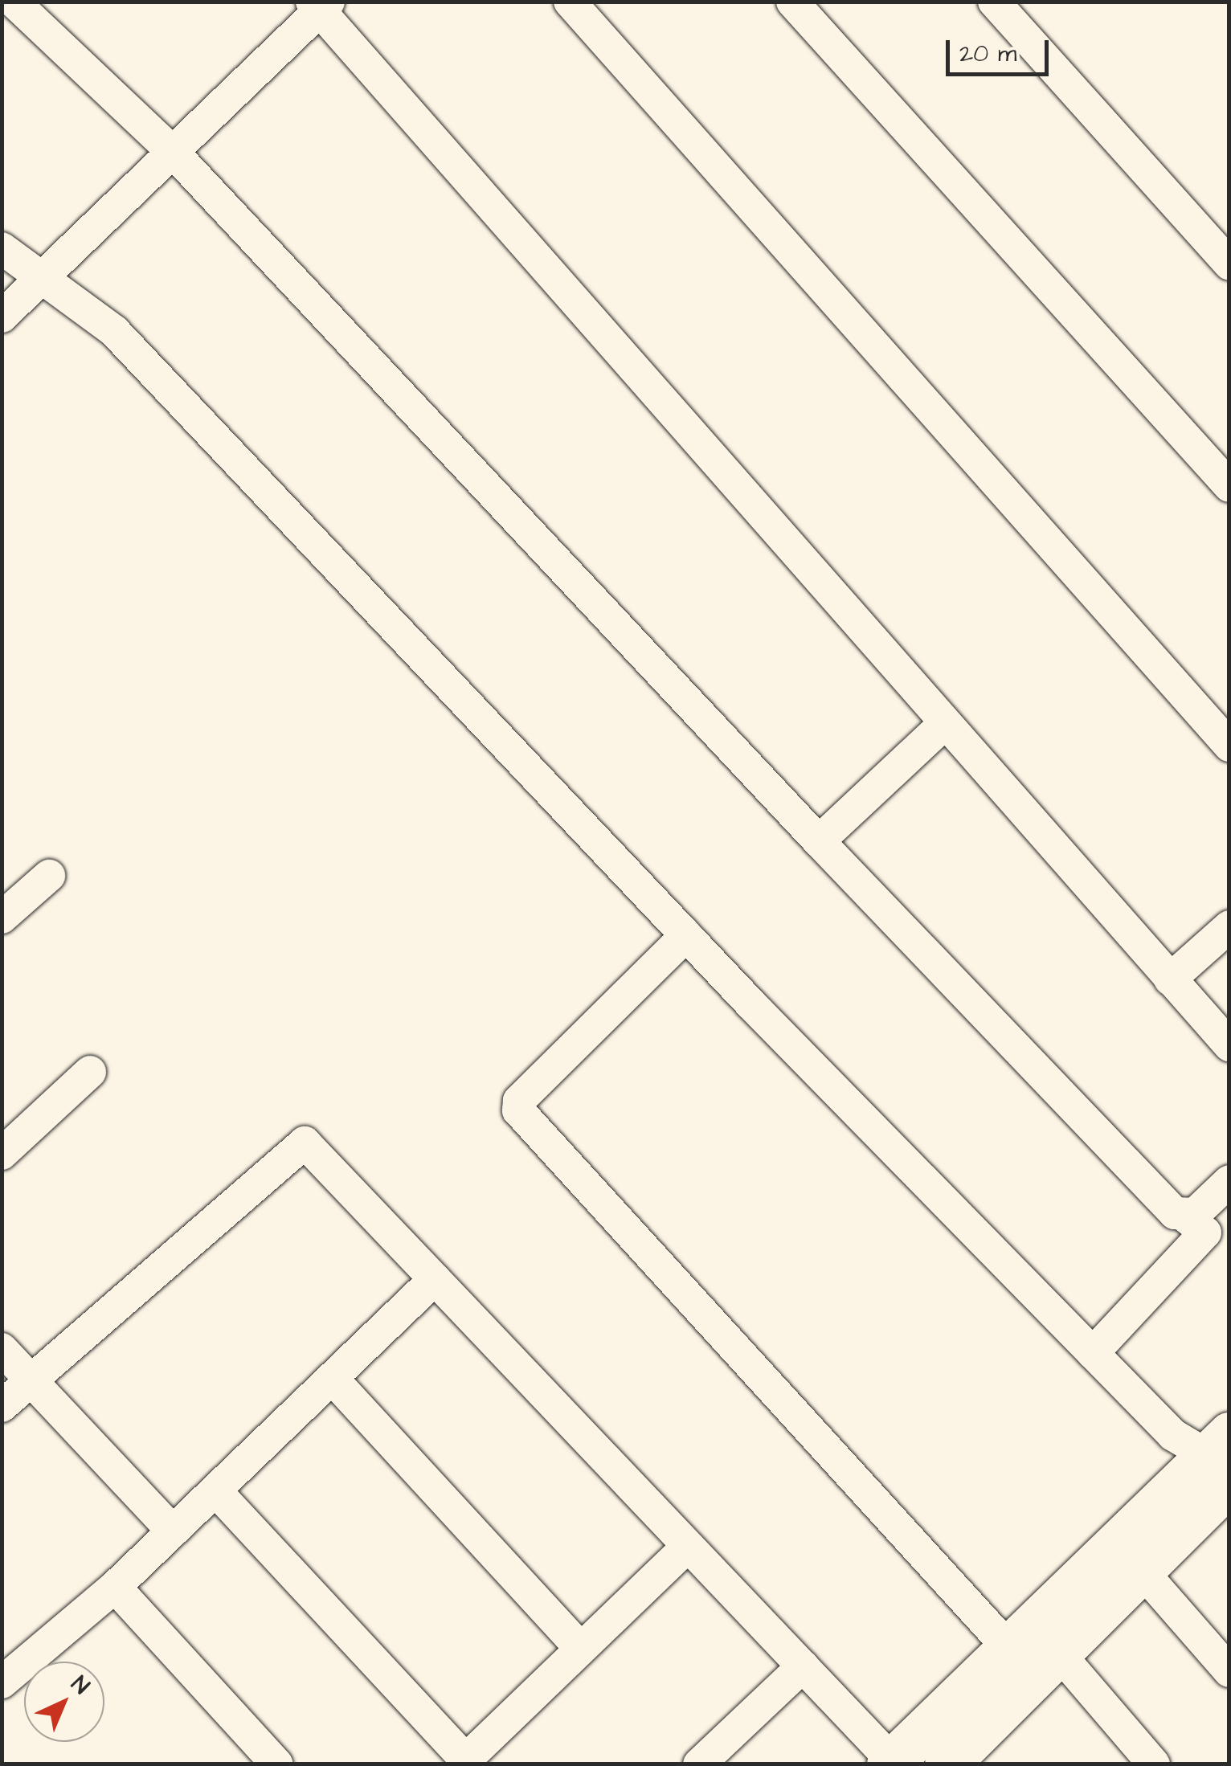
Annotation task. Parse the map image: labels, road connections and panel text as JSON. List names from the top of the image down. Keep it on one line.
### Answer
{"scale_bar":"20 m","north":"top right"}
